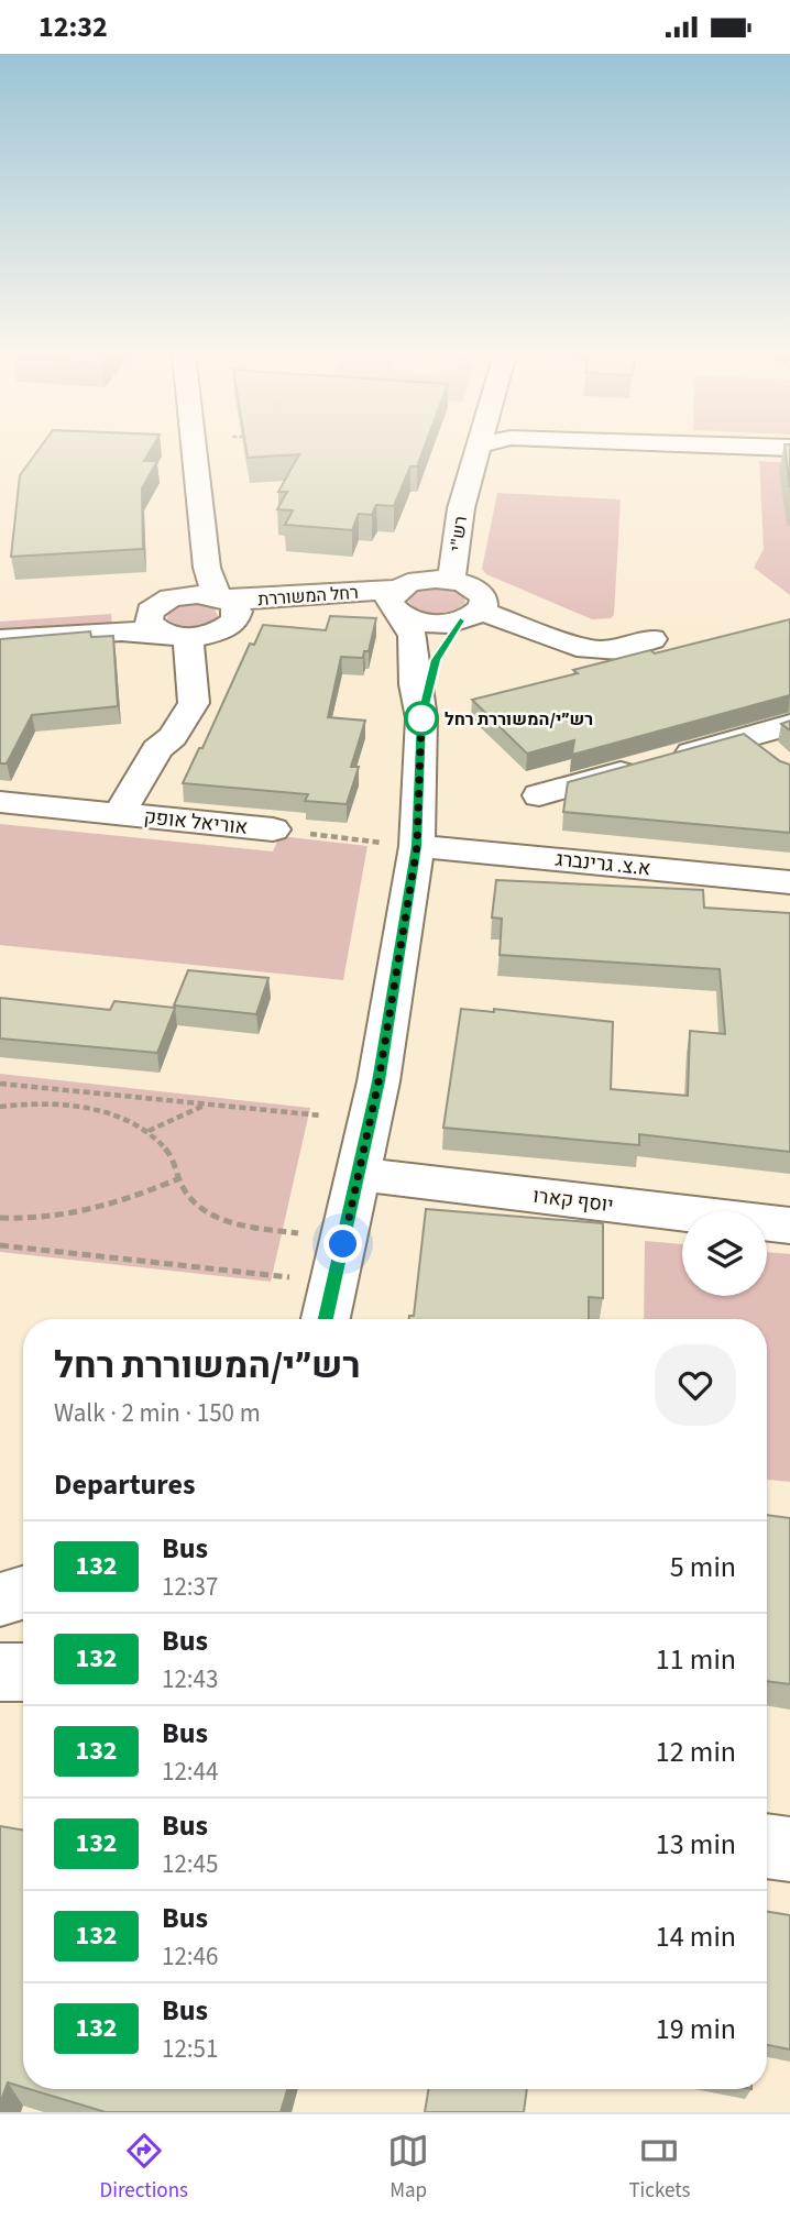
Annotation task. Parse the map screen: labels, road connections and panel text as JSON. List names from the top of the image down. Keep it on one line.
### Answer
{"streets":{"street":["רש\"י","רחל המשוררת","אוריאל אופק","א.צ. גרינברג","יוסף קארו"]},"crossings":[["רחל המשוררת","אוריאל אופק"]],"places":["רש״י/המשוררת רחל"],"lines":["bus line 132"],"page":{"status":"12:32","heading":[["רש״י/המשוררת רחל","Walk · 2 min · 150 m"],"Departures"],"list":[{"mark":"132","name":"Bus","note":"12:37","value":"5 min"},{"mark":"132","name":"Bus","note":"12:43","value":"11 min"},{"mark":"132","name":"Bus","note":"12:44","value":"12 min"},{"mark":"132","name":"Bus","note":"12:45","value":"13 min"},{"mark":"132","name":"Bus","note":"12:46","value":"14 min"},{"mark":"132","name":"Bus","note":"12:51","value":"19 min"}],"tabs":["Directions","Map","Tickets"]}}
